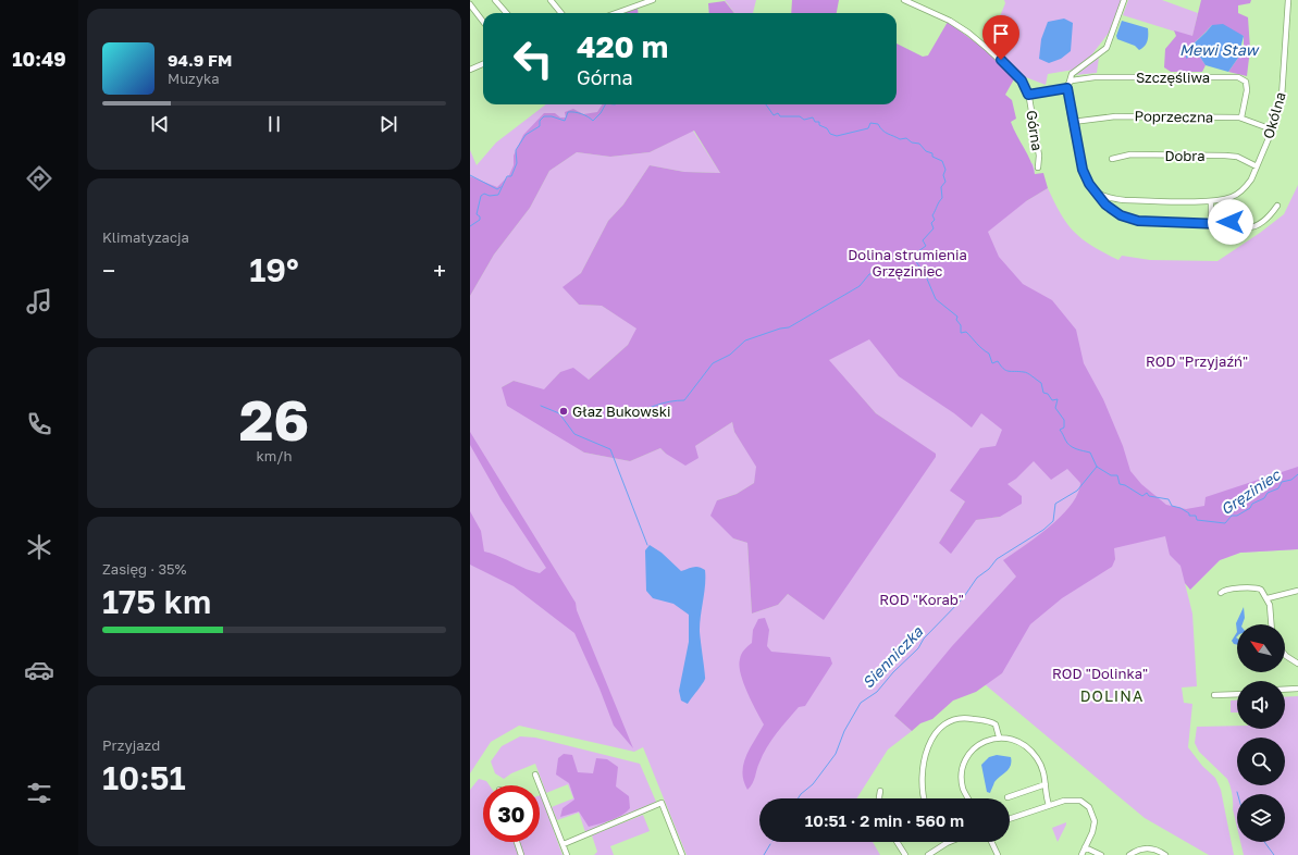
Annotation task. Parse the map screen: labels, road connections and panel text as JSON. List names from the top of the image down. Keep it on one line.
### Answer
{"streets":{"street":["Szczęśliwa","Okólna","Poprzeczna","Górna","Dobra"]},"crossings":[["Szczęśliwa","Poprzeczna"],["Okólna","Poprzeczna"],["Okólna","Dobra"]],"districts":["DOLINA"],"water":["Mewi Staw","Gręziniec","Sienniczka"],"parks":["Dolina strumienia Grzęziniec","ROD \"Przyjaźń\"","ROD \"Korab\"","ROD \"Dolinka\""],"places":["Głaz Bukowski"],"north":"top left","page":{"tabs":"10:49","turn":["420 m","Górna"],"song":["94.9 FM","Muzyka"],"tile":["Klimatyzacja",["26","km/h"],["Zasięg · 35%","175 km"],["Przyjazd","10:51"]],"heat":["−","19°","+"],"limit":"30","trip":"10:51 · 2 min · 560 m"}}
